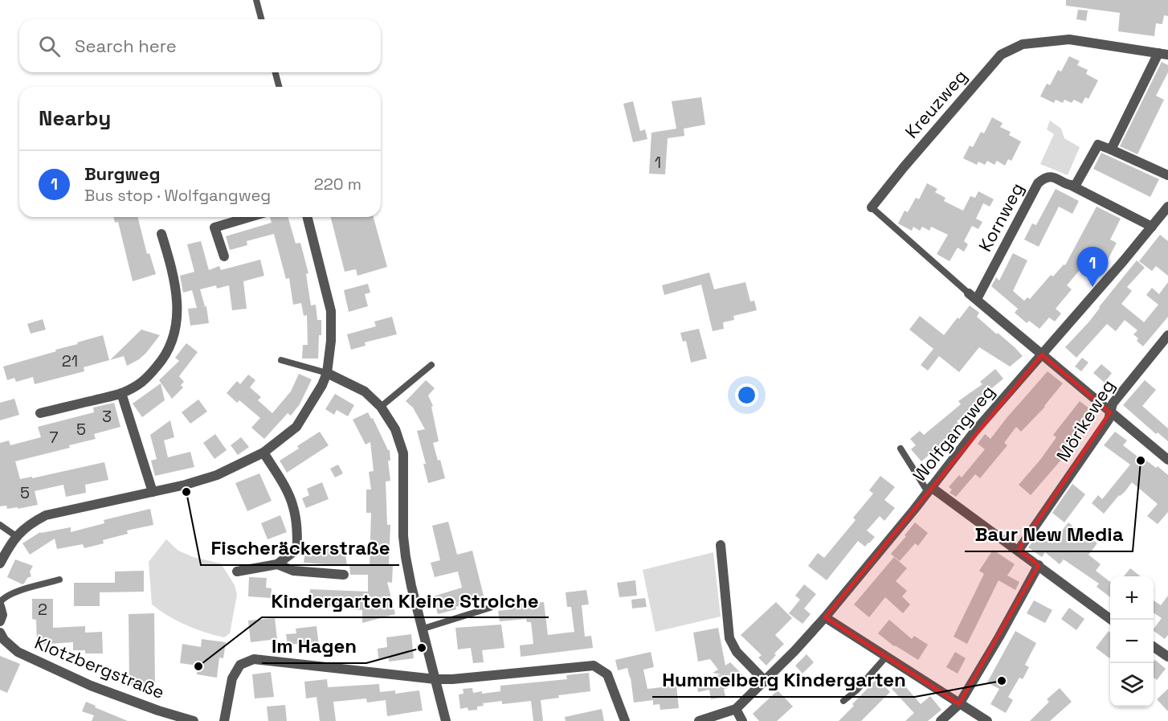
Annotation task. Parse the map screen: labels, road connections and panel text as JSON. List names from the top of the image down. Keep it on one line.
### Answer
{"streets":{"street":["Kreuzweg","Kornweg","Mörikeweg","Wolfgangweg","Klotzbergstraße"]},"crossings":[["Kreuzweg","Kornweg"],["Kornweg","Wolfgangweg"]],"places":["Baur New Media","Fischeräckerstraße","Im Hagen","Kindergarten Kleine Strolche","Hummelberg Kindergarten"],"house_numbers":["1","21","3","5","7","5","2"],"page":{"search":"Search here","heading":"Nearby","list":[{"mark":"1","name":"Burgweg","note":"Bus stop · Wolfgangweg","value":"220 m"}],"pins":"1","map_buttons":["+","−"]}}
